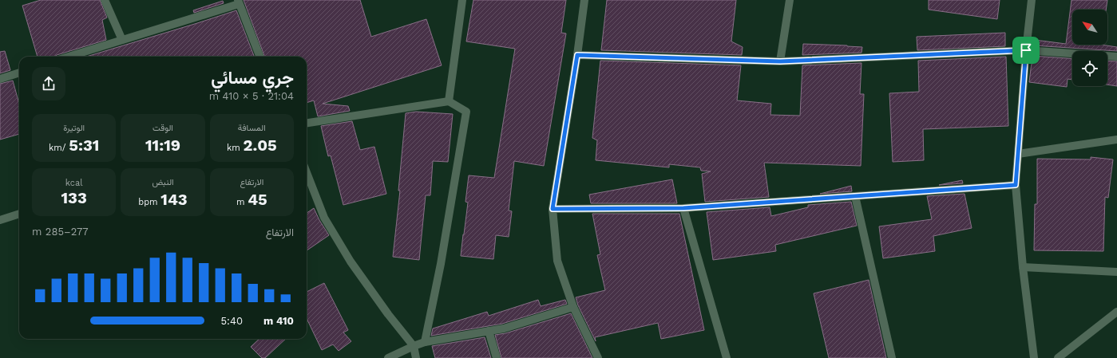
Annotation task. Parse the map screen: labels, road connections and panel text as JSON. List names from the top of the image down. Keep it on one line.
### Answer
{"north":"top left","page":{"heading":["جري مسائي","21:04 · 5 × 410 m"],"stats":[["المسافة","2.05 km"],["الوقت","11:19"],["الوتيرة","5:31 /km"],["الارتفاع","45 m"],["النبض","143 bpm"],["kcal","133"]],"chart":["الارتفاع","277–285 m"],"list":[{"name":"410 m","note":"5:40"}]}}
